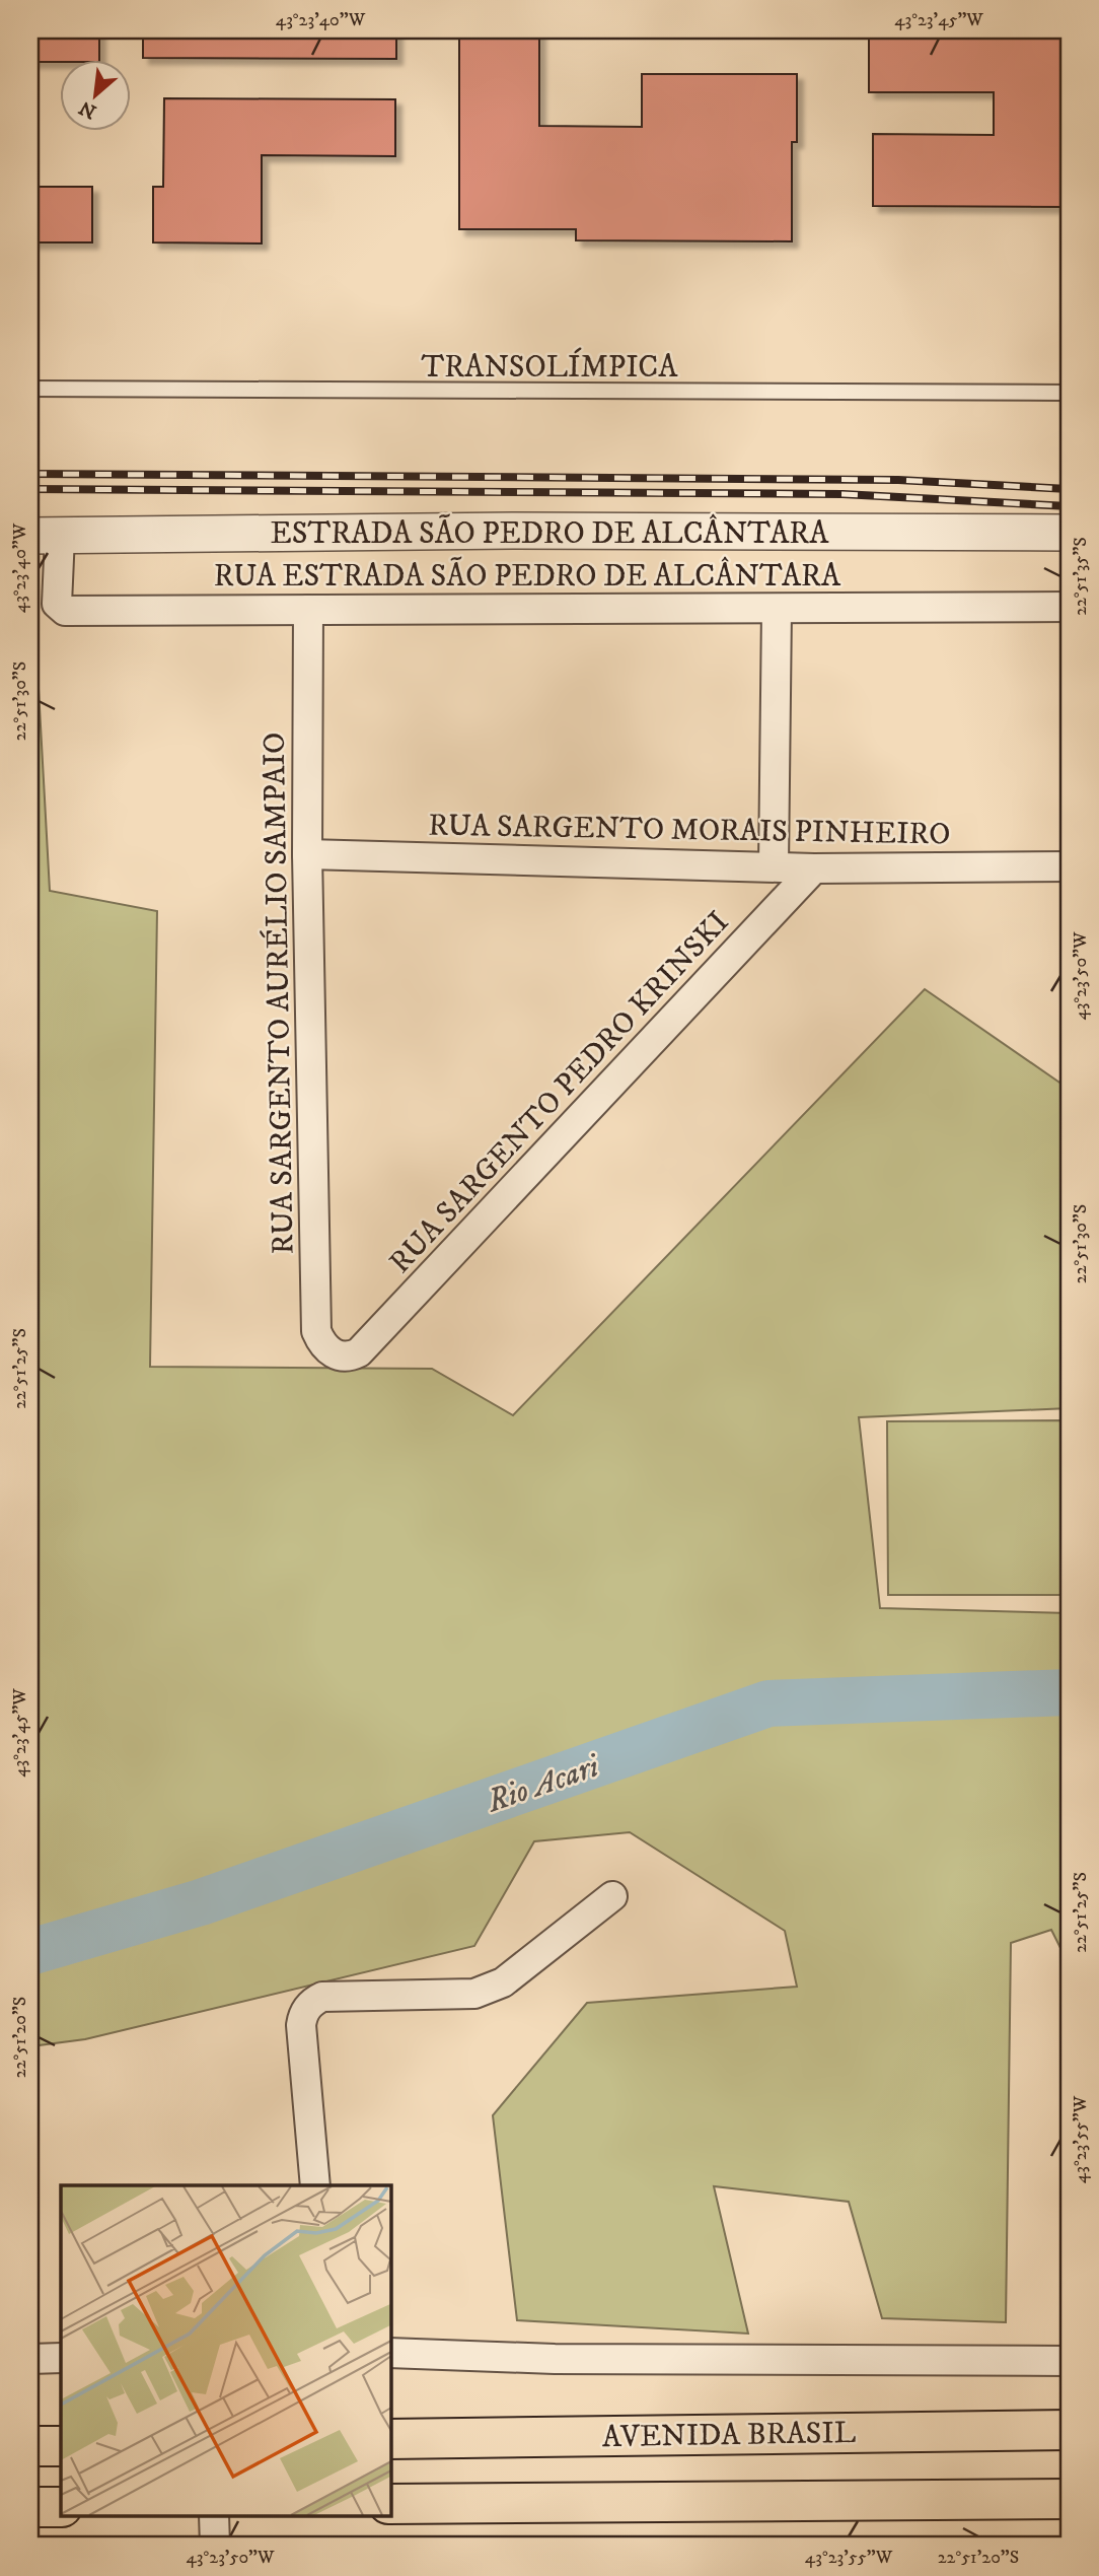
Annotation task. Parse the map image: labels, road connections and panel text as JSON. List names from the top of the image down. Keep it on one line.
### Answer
{"streets":{"highway":["AVENIDA BRASIL"],"street":["ESTRADA SÃO PEDRO DE ALCÂNTARA","RUA ESTRADA SÃO PEDRO DE ALCÂNTARA","RUA SARGENTO MORAIS PINHEIRO","RUA SARGENTO AURÉLIO SAMPAIO","RUA SARGENTO PEDRO KRINSKI"],"lane":["TRANSOLÍMPICA"]},"crossings":[["ESTRADA SÃO PEDRO DE ALCÂNTARA","RUA ESTRADA SÃO PEDRO DE ALCÂNTARA"],["RUA ESTRADA SÃO PEDRO DE ALCÂNTARA","RUA SARGENTO AURÉLIO SAMPAIO"],["RUA SARGENTO MORAIS PINHEIRO","RUA SARGENTO AURÉLIO SAMPAIO"],["RUA SARGENTO MORAIS PINHEIRO","RUA SARGENTO PEDRO KRINSKI"],["RUA SARGENTO AURÉLIO SAMPAIO","RUA SARGENTO PEDRO KRINSKI"]],"water":["Rio Acari"],"north":"bottom left","coordinates":["43°23'40\"W","43°23'45\"W","22°51'35\"S","22°51'30\"S","43°23'50\"W","22°51'25\"S","22°51'20\"S","43°23'55\"W"]}
